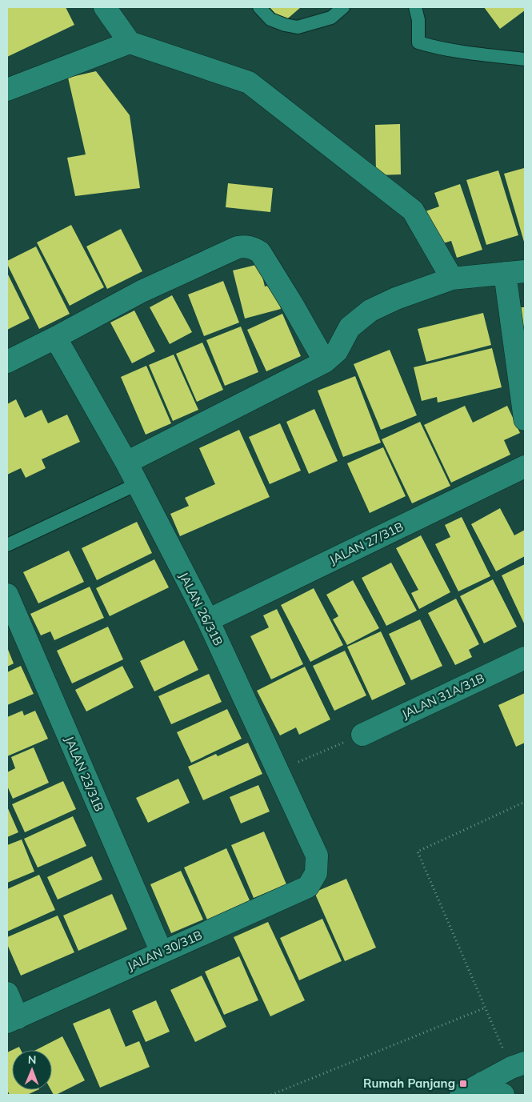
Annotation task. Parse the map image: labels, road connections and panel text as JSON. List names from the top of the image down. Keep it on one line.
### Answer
{"streets":{"street":["JALAN 27/31B","JALAN 26/31B","JALAN 31A/31B","JALAN 23/31B","JALAN 30/31B"]},"crossings":[["JALAN 27/31B","JALAN 26/31B"],["JALAN 26/31B","JALAN 30/31B"],["JALAN 23/31B","JALAN 30/31B"]],"places":{"transit":["Rumah Panjang"]},"north":"top"}
